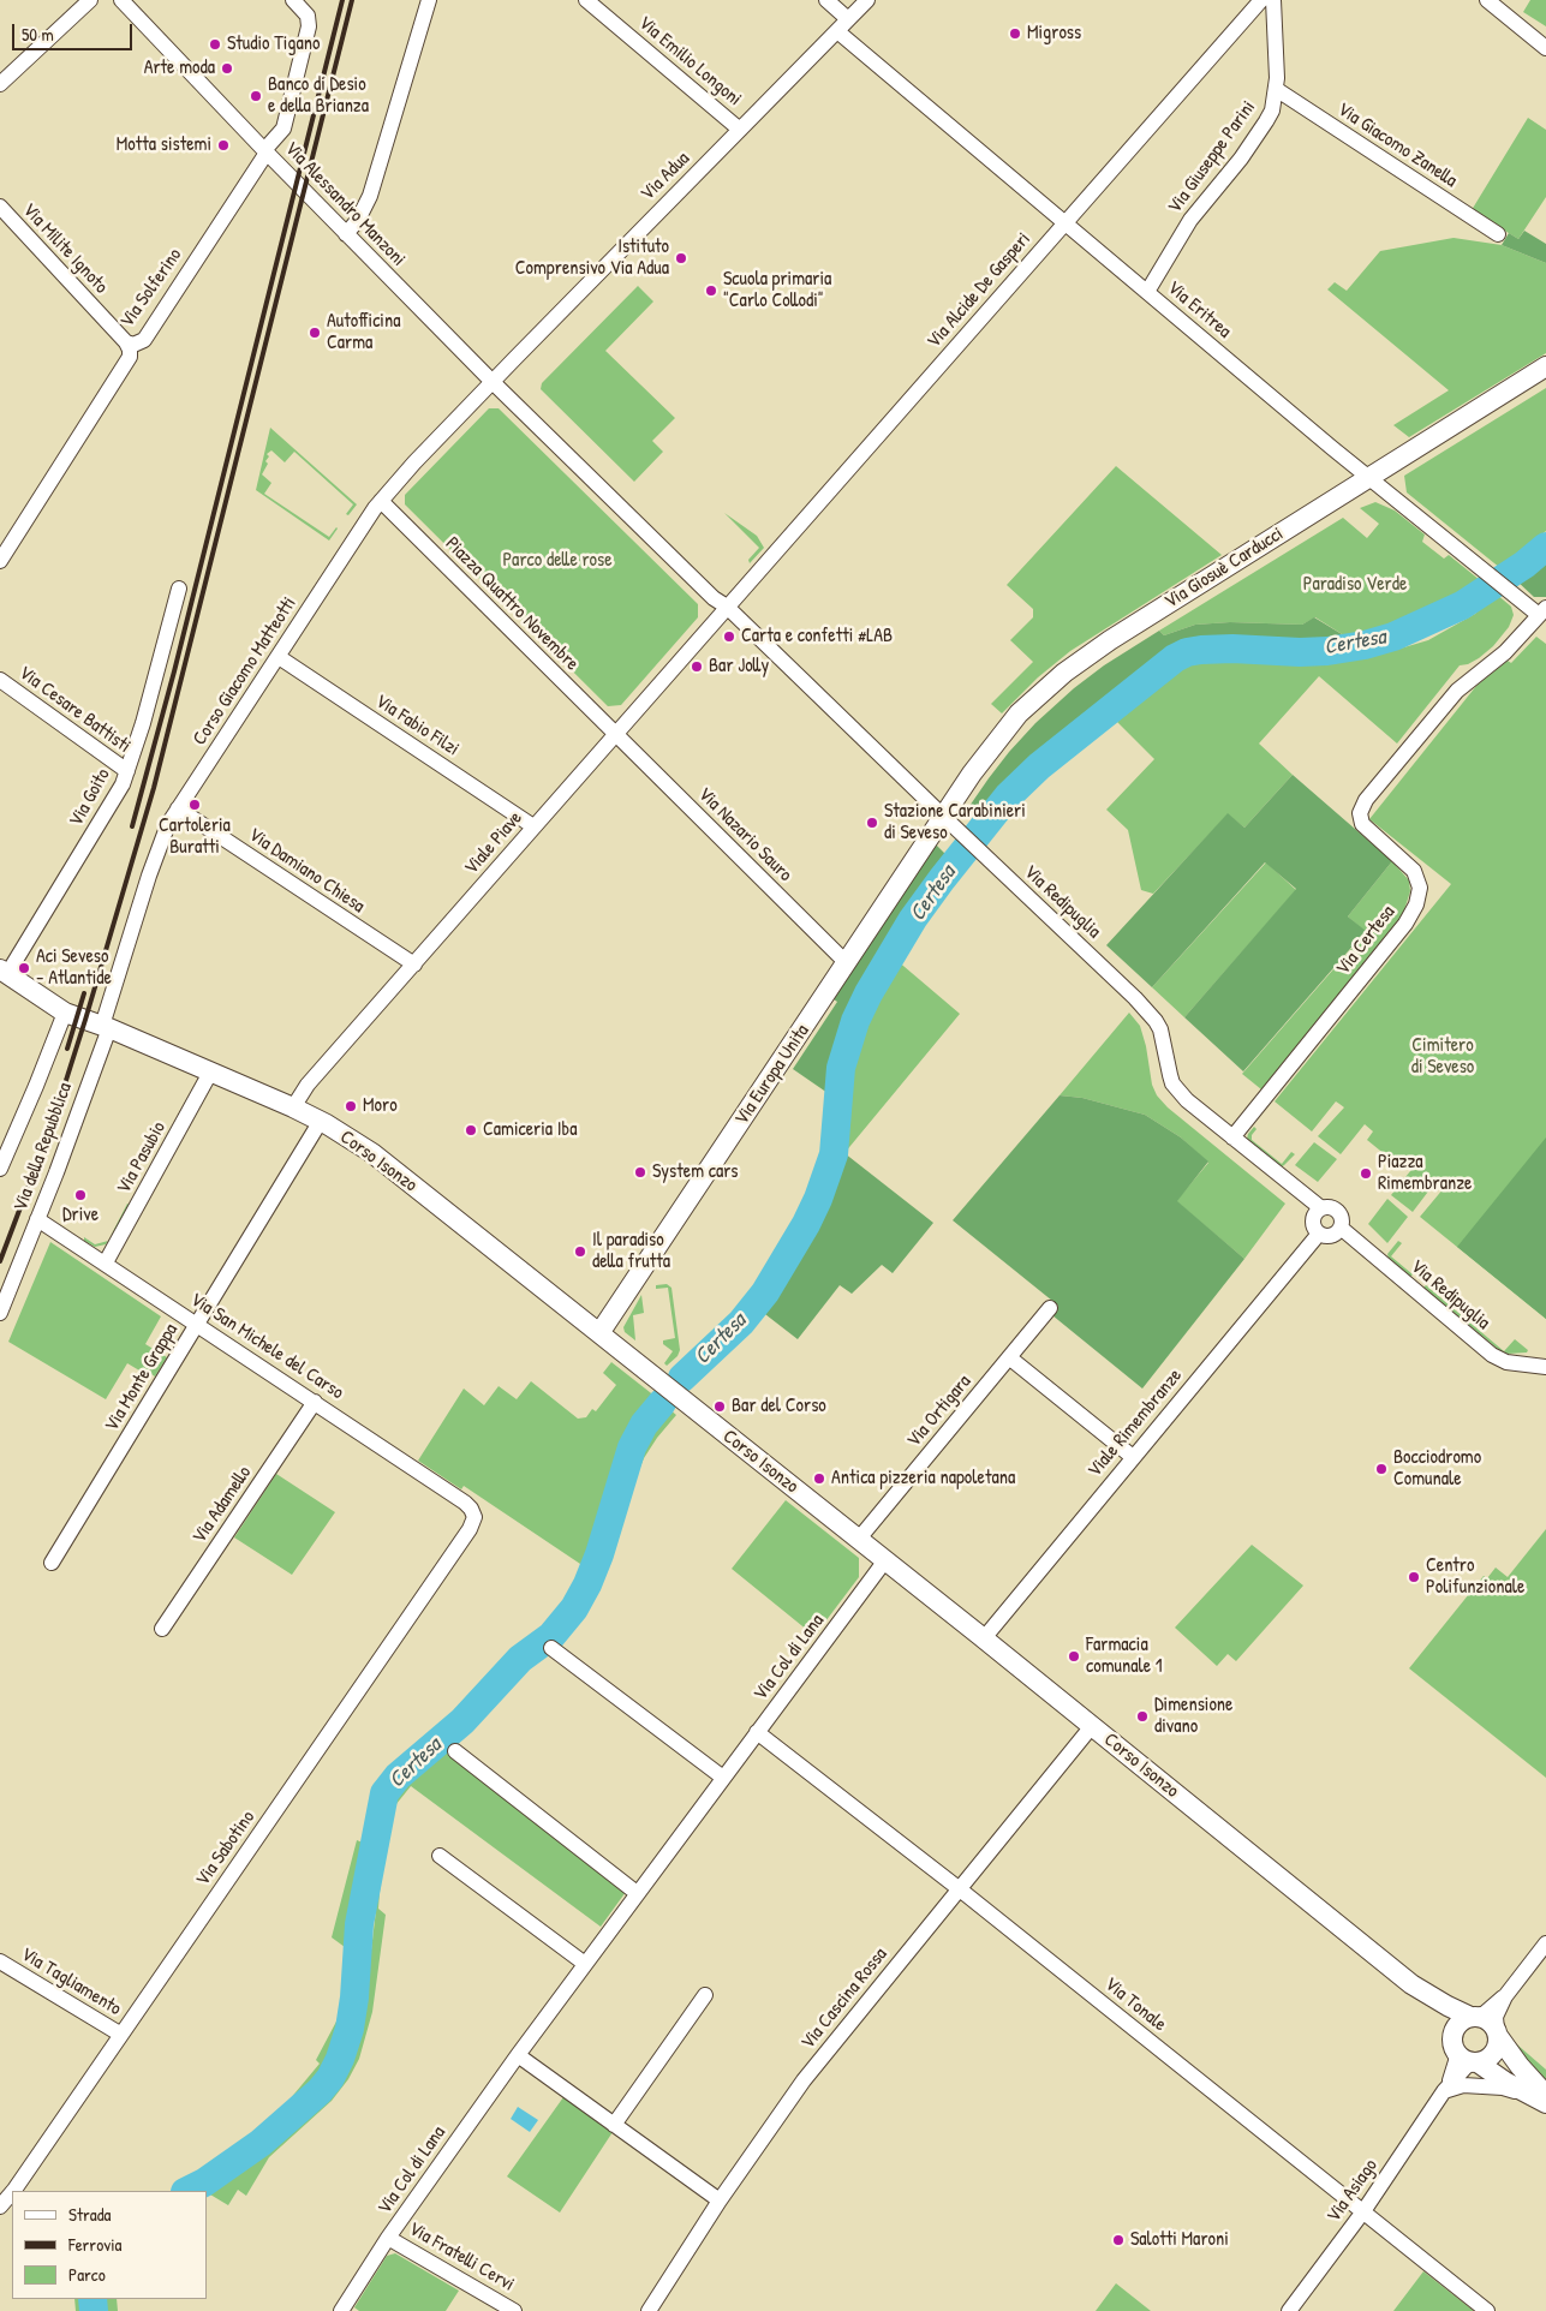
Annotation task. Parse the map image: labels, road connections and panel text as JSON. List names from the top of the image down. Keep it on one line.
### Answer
{"streets":{"street":["Via Emilio Longoni","Via Giacomo Zanella","Via Giuseppe Parini","Via Adua","Via Alessandro Manzoni","Via Milite Ignoto","Via Solferino","Via Alcide De Gasperi","Via Eritrea","Via Giosuè Carducci","Piazza Quattro Novembre","Corso Giacomo Matteotti","Via Cesare Battisti","Via Fabio Filzi","Via Goito","Via Nazario Sauro","Viale Piave","Via Damiano Chiesa","Via Redipuglia","Via Certesa","Via Europa Unita","Via della Repubblica","Via Pasubio","Corso Isonzo","Via San Michele del Carso","Via Monte Grappa","Via Ortigara","Viale Rimembranze","Via Adamello","Via Col di Lana","Via Sabotino","Via Tagliamento","Via Cascina Rossa","Via Tonale","Via Asiago","Via Fratelli Cervi"]},"crossings":[["Via Emilio Longoni","Via Adua"],["Via Giacomo Zanella","Via Giuseppe Parini"],["Via Giuseppe Parini","Via Eritrea"],["Via Adua","Via Alessandro Manzoni"],["Via Adua","Via Eritrea"],["Via Adua","Corso Giacomo Matteotti"],["Via Alessandro Manzoni","Via Solferino"],["Via Alessandro Manzoni","Corso Giacomo Matteotti"],["Via Milite Ignoto","Via Solferino"],["Via Alcide De Gasperi","Via Eritrea"],["Via Alcide De Gasperi","Viale Piave"],["Via Alcide De Gasperi","Via Redipuglia"],["Via Eritrea","Via Giosuè Carducci"],["Via Eritrea","Via Certesa"],["Via Giosuè Carducci","Via Redipuglia"],["Via Giosuè Carducci","Via Europa Unita"],["Piazza Quattro Novembre","Corso Giacomo Matteotti"],["Piazza Quattro Novembre","Via Nazario Sauro"],["Piazza Quattro Novembre","Viale Piave"],["Corso Giacomo Matteotti","Via Fabio Filzi"],["Corso Giacomo Matteotti","Via Damiano Chiesa"],["Corso Giacomo Matteotti","Via della Repubblica"],["Corso Giacomo Matteotti","Corso Isonzo"],["Via Cesare Battisti","Via Goito"],["Via Fabio Filzi","Viale Piave"],["Via Goito","Corso Isonzo"],["Via Nazario Sauro","Viale Piave"],["Via Nazario Sauro","Via Europa Unita"],["Viale Piave","Via Damiano Chiesa"],["Viale Piave","Via Redipuglia"],["Viale Piave","Corso Isonzo"],["Via Redipuglia","Via Certesa"],["Via Redipuglia","Via Europa Unita"],["Via Redipuglia","Viale Rimembranze"],["Via Europa Unita","Corso Isonzo"],["Via della Repubblica","Corso Isonzo"],["Via della Repubblica","Via San Michele del Carso"],["Via Pasubio","Corso Isonzo"],["Via Pasubio","Via San Michele del Carso"],["Corso Isonzo","Via Monte Grappa"],["Corso Isonzo","Via Ortigara"],["Corso Isonzo","Viale Rimembranze"],["Corso Isonzo","Via Col di Lana"],["Corso Isonzo","Via Cascina Rossa"],["Corso Isonzo","Via Asiago"],["Via San Michele del Carso","Via Monte Grappa"],["Via San Michele del Carso","Via Adamello"],["Via San Michele del Carso","Via Sabotino"],["Via Col di Lana","Via Tonale"],["Via Col di Lana","Via Fratelli Cervi"],["Via Sabotino","Via Tagliamento"],["Via Cascina Rossa","Via Tonale"],["Via Tonale","Via Asiago"]],"water":["Certesa"],"parks":["Parco delle rose","Paradiso Verde","Cimitero di Seveso"],"places":["Migross","Studio Tigano","Arte moda","Banco di Desio e della Brianza","Motta sistemi","Istituto Comprensivo Via Adua","Scuola primaria \"Carlo Collodi\"","Autofficina Carma","Carta e confetti #LAB","Bar Jolly","Cartoleria Buratti","Stazione Carabinieri di Seveso","Aci Seveso - Atlantide","Moro","Camiceria Iba","System cars","Piazza Rimembranze","Drive","Il paradiso della frutta","Bar del Corso","Bocciodromo Comunale","Antica pizzeria napoletana","Centro Polifunzionale","Farmacia comunale 1","Dimensione divano","Salotti Maroni"],"legend":["Strada","Ferrovia","Parco"],"scale_bar":"50 m"}
